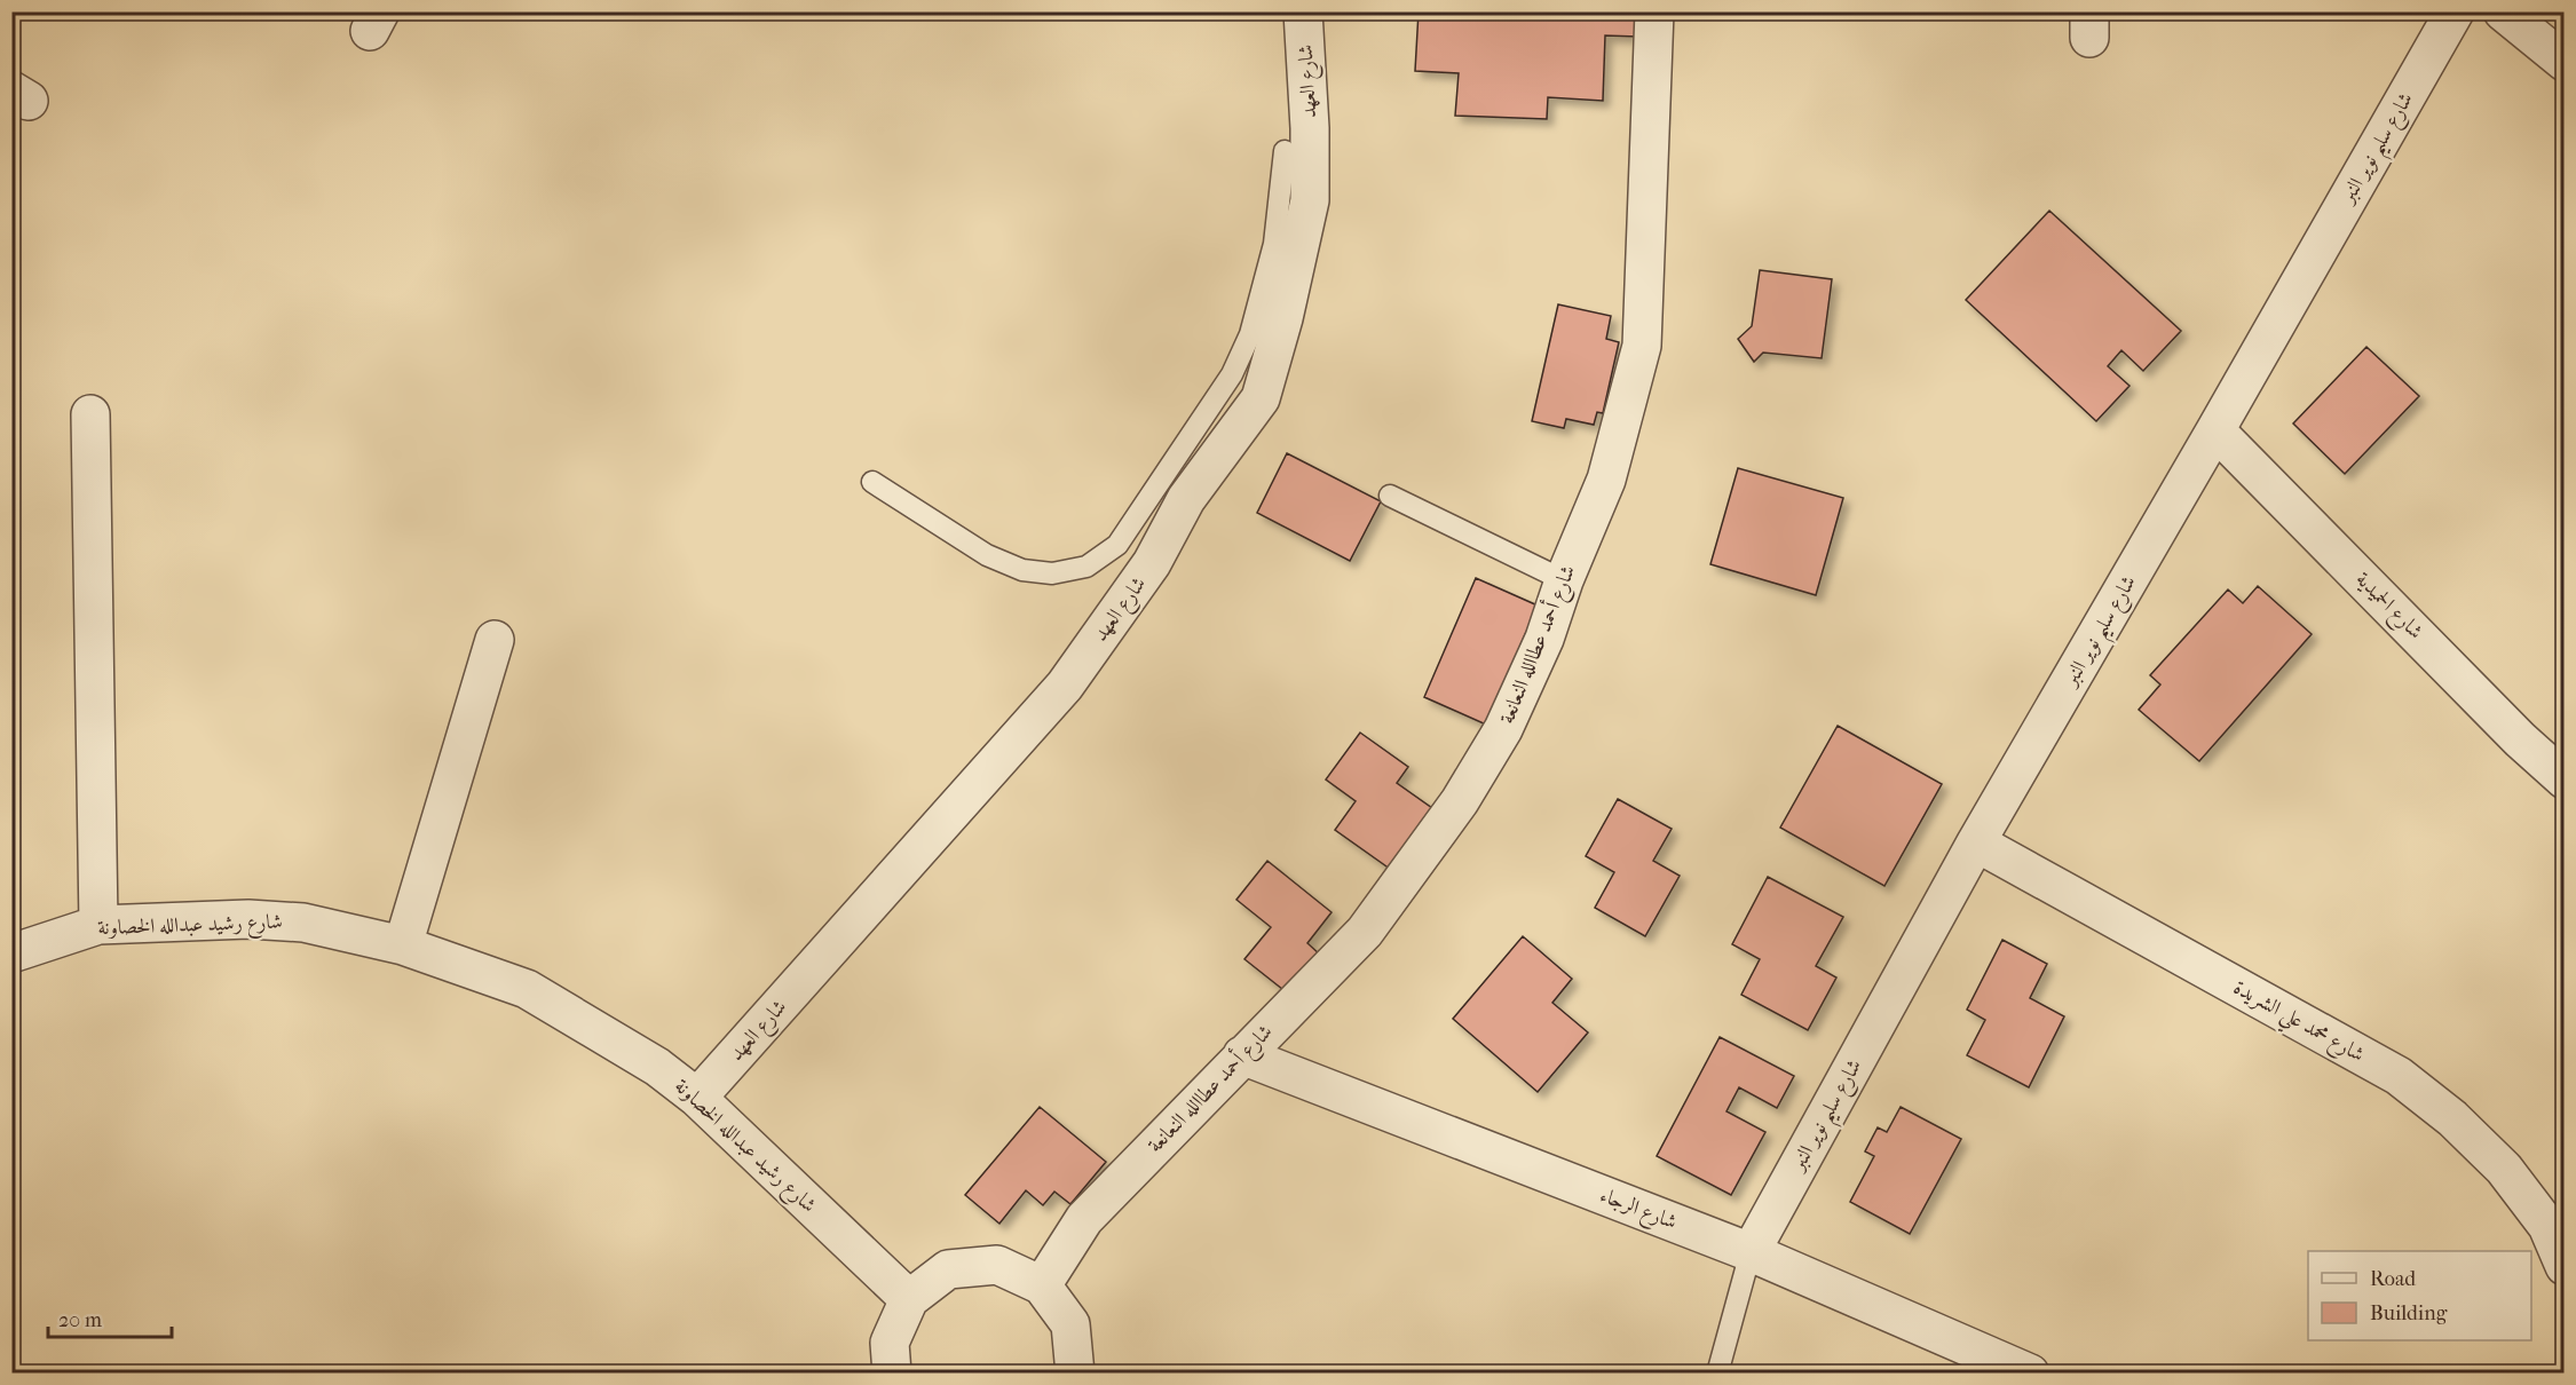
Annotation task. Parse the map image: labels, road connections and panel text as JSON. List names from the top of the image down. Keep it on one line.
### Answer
{"streets":{"street":["شارع العهد","شارع سليم نوير النبر","شارع الحميدية","شارع أحمد عطاالله النعانعة","شارع رشيد عبدالله الخصاونة","شارع محمد علي الشريدة","شارع الرجاء"]},"crossings":[["شارع العهد","شارع رشيد عبدالله الخصاونة"],["شارع سليم نوير النبر","شارع الحميدية"],["شارع سليم نوير النبر","شارع محمد علي الشريدة"],["شارع سليم نوير النبر","شارع الرجاء"],["شارع أحمد عطاالله النعانعة","شارع الرجاء"]],"legend":["Road","Building"],"scale_bar":"20 m"}
